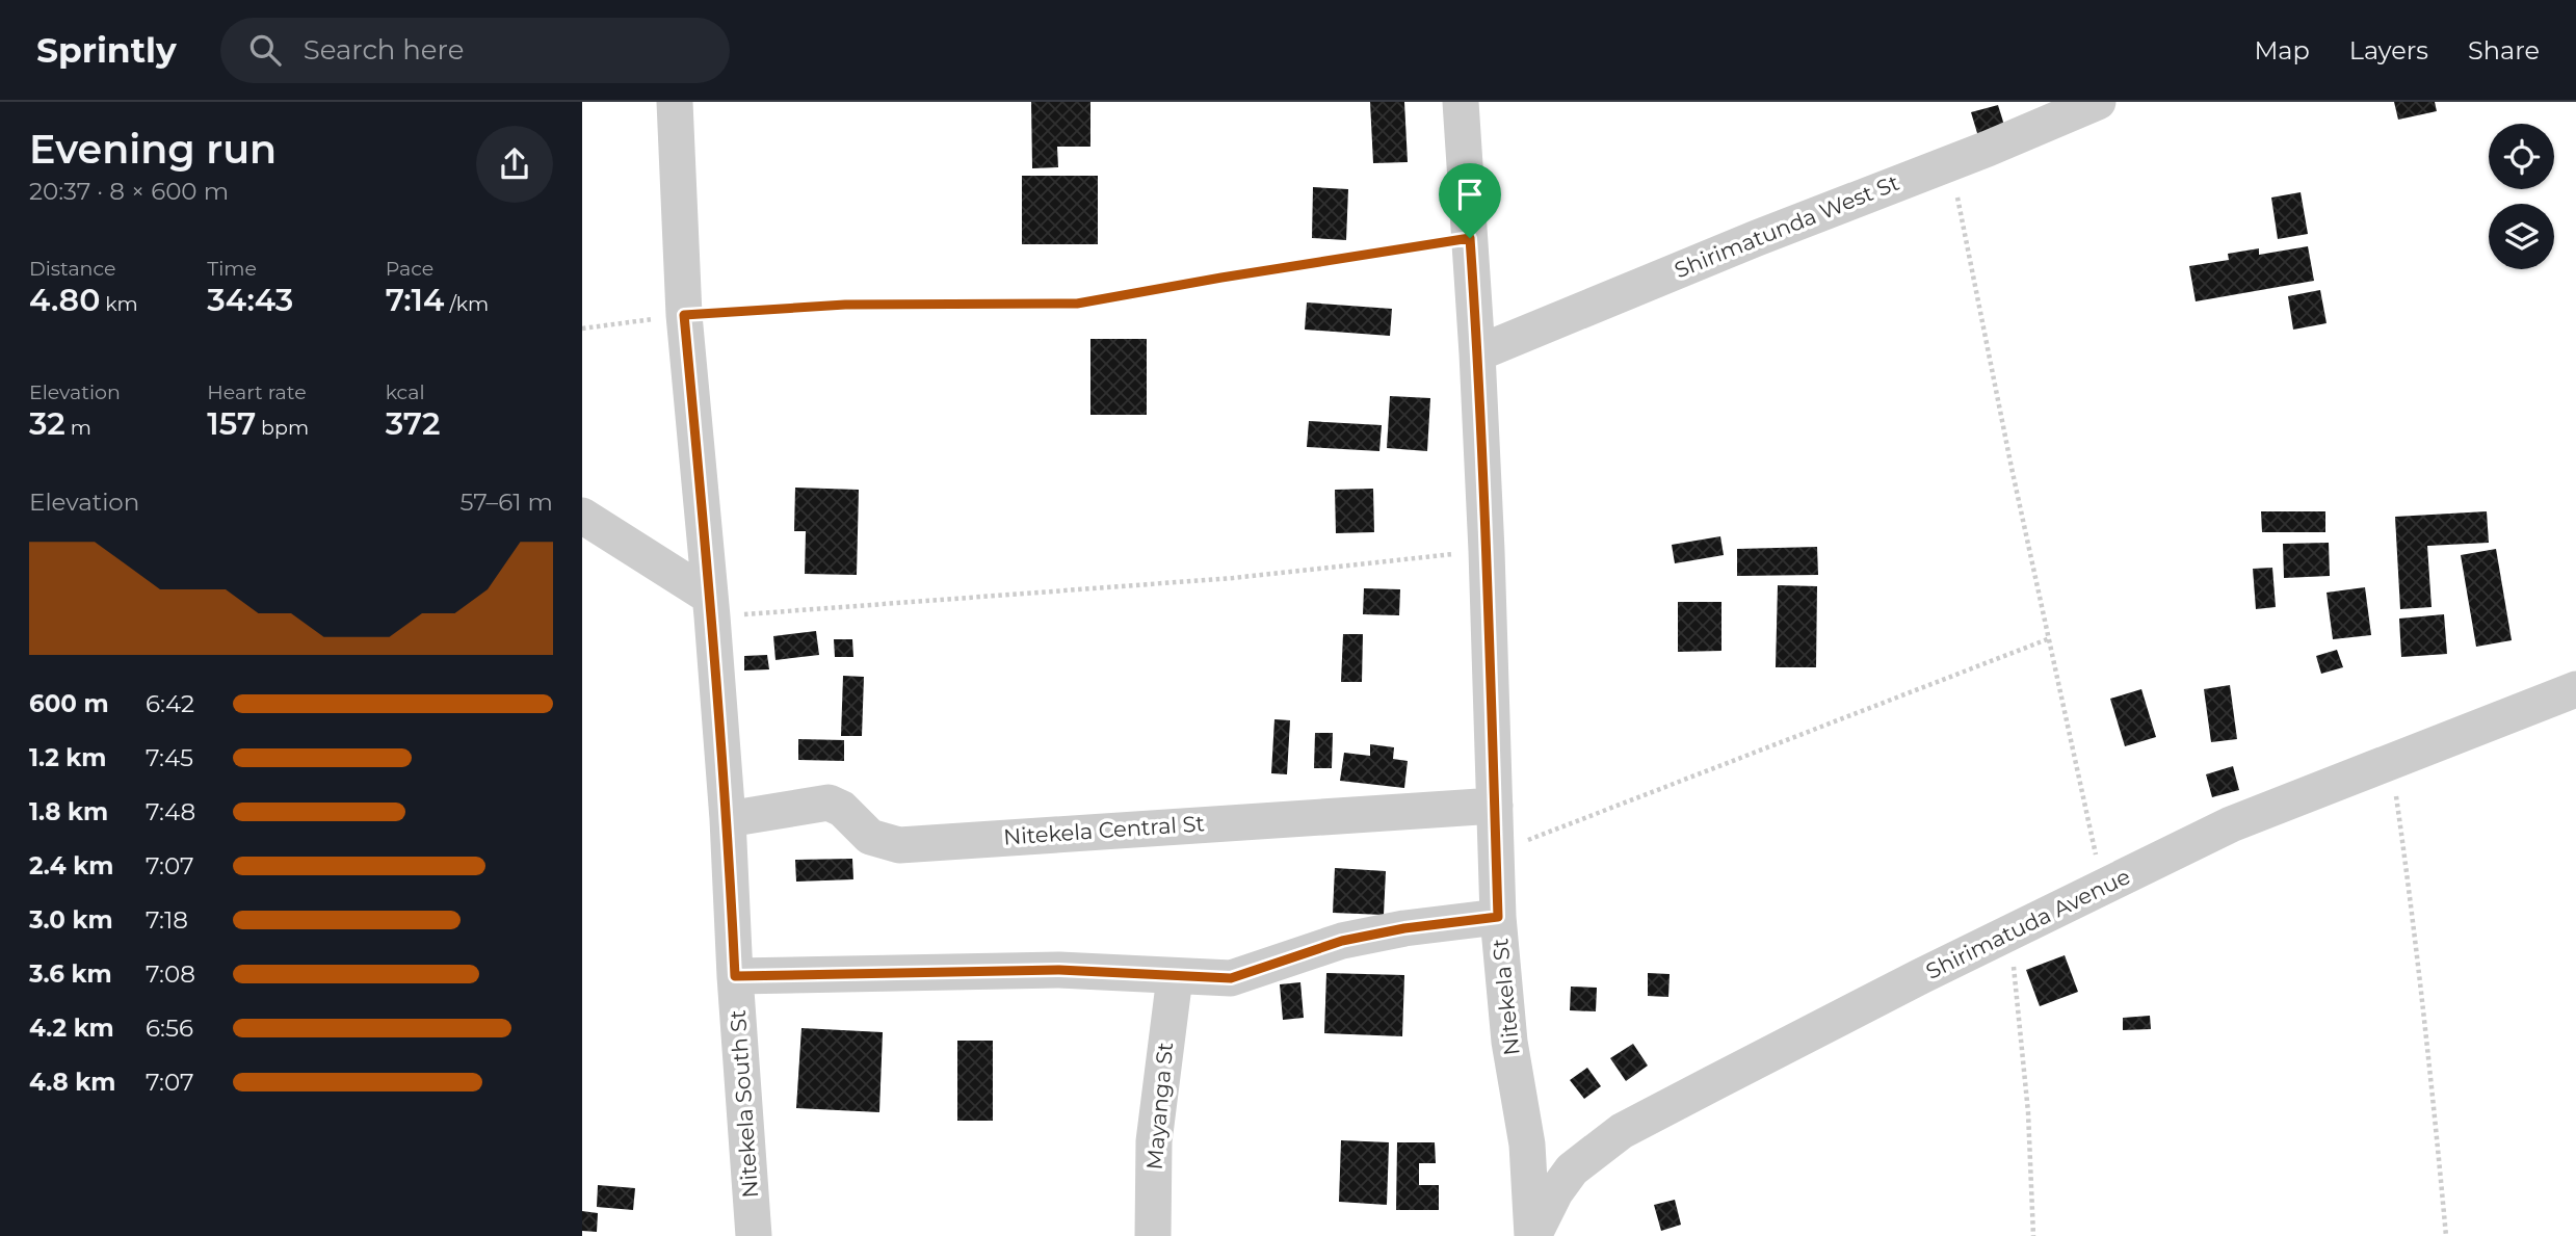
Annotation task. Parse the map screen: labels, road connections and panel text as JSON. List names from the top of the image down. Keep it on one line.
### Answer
{"streets":{"street":["Shirimatunda West St","Nitekela Central St","Shirimatuda Avenue","Nitekela St","Nitekela South St","Mayanga St"]},"crossings":[["Shirimatunda West St","Nitekela St"],["Nitekela Central St","Nitekela St"],["Nitekela Central St","Nitekela South St"],["Shirimatuda Avenue","Nitekela St"]],"page":{"header":"Sprintly","search":"Search here","nav":["Map","Layers","Share"],"heading":["Evening run","20:37 · 8 × 600 m"],"stats":[["Distance","4.80 km"],["Time","34:43"],["Pace","7:14 /km"],["Elevation","32 m"],["Heart rate","157 bpm"],["kcal","372"]],"chart":["Elevation","57–61 m"],"list":[{"name":"600 m","note":"6:42"},{"name":"1.2 km","note":"7:45"},{"name":"1.8 km","note":"7:48"},{"name":"2.4 km","note":"7:07"},{"name":"3.0 km","note":"7:18"},{"name":"3.6 km","note":"7:08"},{"name":"4.2 km","note":"6:56"},{"name":"4.8 km","note":"7:07"}]}}
